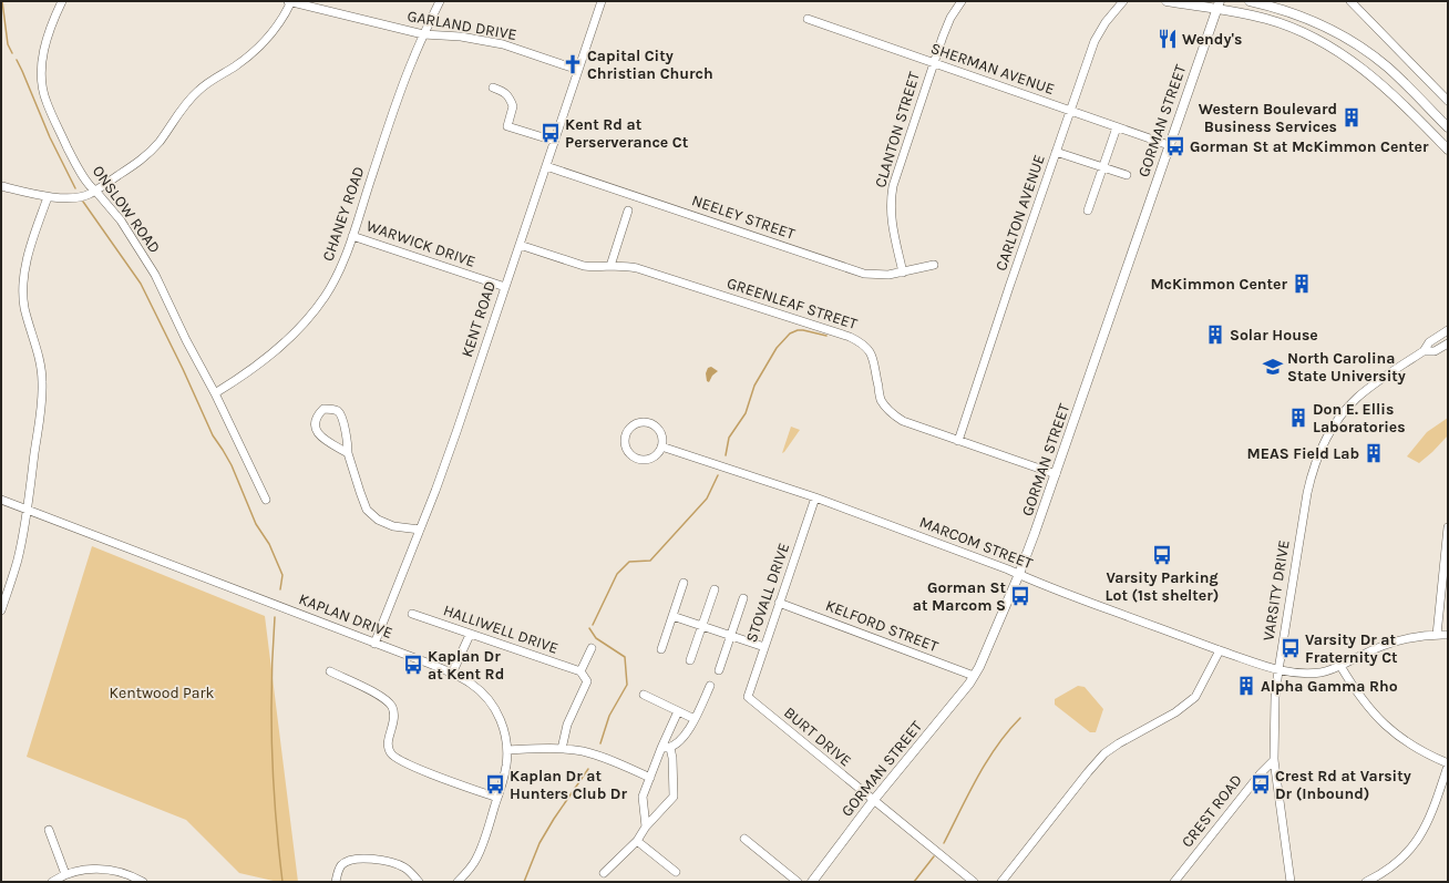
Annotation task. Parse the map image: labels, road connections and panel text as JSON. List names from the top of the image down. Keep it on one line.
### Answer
{"streets":{"main road":["GORMAN STREET"],"street":["GARLAND DRIVE","SHERMAN AVENUE","CLANTON STREET","ONSLOW ROAD","CARLTON AVENUE","CHANEY ROAD","NEELEY STREET","WARWICK DRIVE","GREENLEAF STREET","KENT ROAD","MARCOM STREET","VARSITY DRIVE","STOVALL DRIVE","KAPLAN DRIVE","KELFORD STREET","HALLIWELL DRIVE","BURT DRIVE","CREST ROAD"]},"crossings":[["GARLAND DRIVE","CHANEY ROAD"],["GARLAND DRIVE","KENT ROAD"],["SHERMAN AVENUE","GORMAN STREET"],["SHERMAN AVENUE","CLANTON STREET"],["SHERMAN AVENUE","CARLTON AVENUE"],["GORMAN STREET","GREENLEAF STREET"],["GORMAN STREET","MARCOM STREET"],["GORMAN STREET","KELFORD STREET"],["GORMAN STREET","BURT DRIVE"],["CLANTON STREET","NEELEY STREET"],["ONSLOW ROAD","CHANEY ROAD"],["CARLTON AVENUE","GREENLEAF STREET"],["CHANEY ROAD","WARWICK DRIVE"],["NEELEY STREET","KENT ROAD"],["WARWICK DRIVE","KENT ROAD"],["GREENLEAF STREET","KENT ROAD"],["KENT ROAD","KAPLAN DRIVE"],["MARCOM STREET","VARSITY DRIVE"],["MARCOM STREET","STOVALL DRIVE"],["VARSITY DRIVE","CREST ROAD"],["STOVALL DRIVE","KELFORD STREET"],["STOVALL DRIVE","BURT DRIVE"]],"parks":["Kentwood Park"],"places":{"restaurant":["Wendy's"],"church":["Capital City Christian Church"],"building":["Western Boulevard Business Services","McKimmon Center","Solar House","Don E. Ellis Laboratories","MEAS Field Lab","Alpha Gamma Rho"],"bus stop":["Kent Rd at Perserverance Ct","Gorman St at McKimmon Center","Varsity Parking Lot (1st shelter)","Gorman St at Marcom S","Varsity Dr at Fraternity Ct","Kaplan Dr at Kent Rd","Kaplan Dr at Hunters Club Dr","Crest Rd at Varsity Dr (Inbound)"],"school or university":["North Carolina State University"]}}
